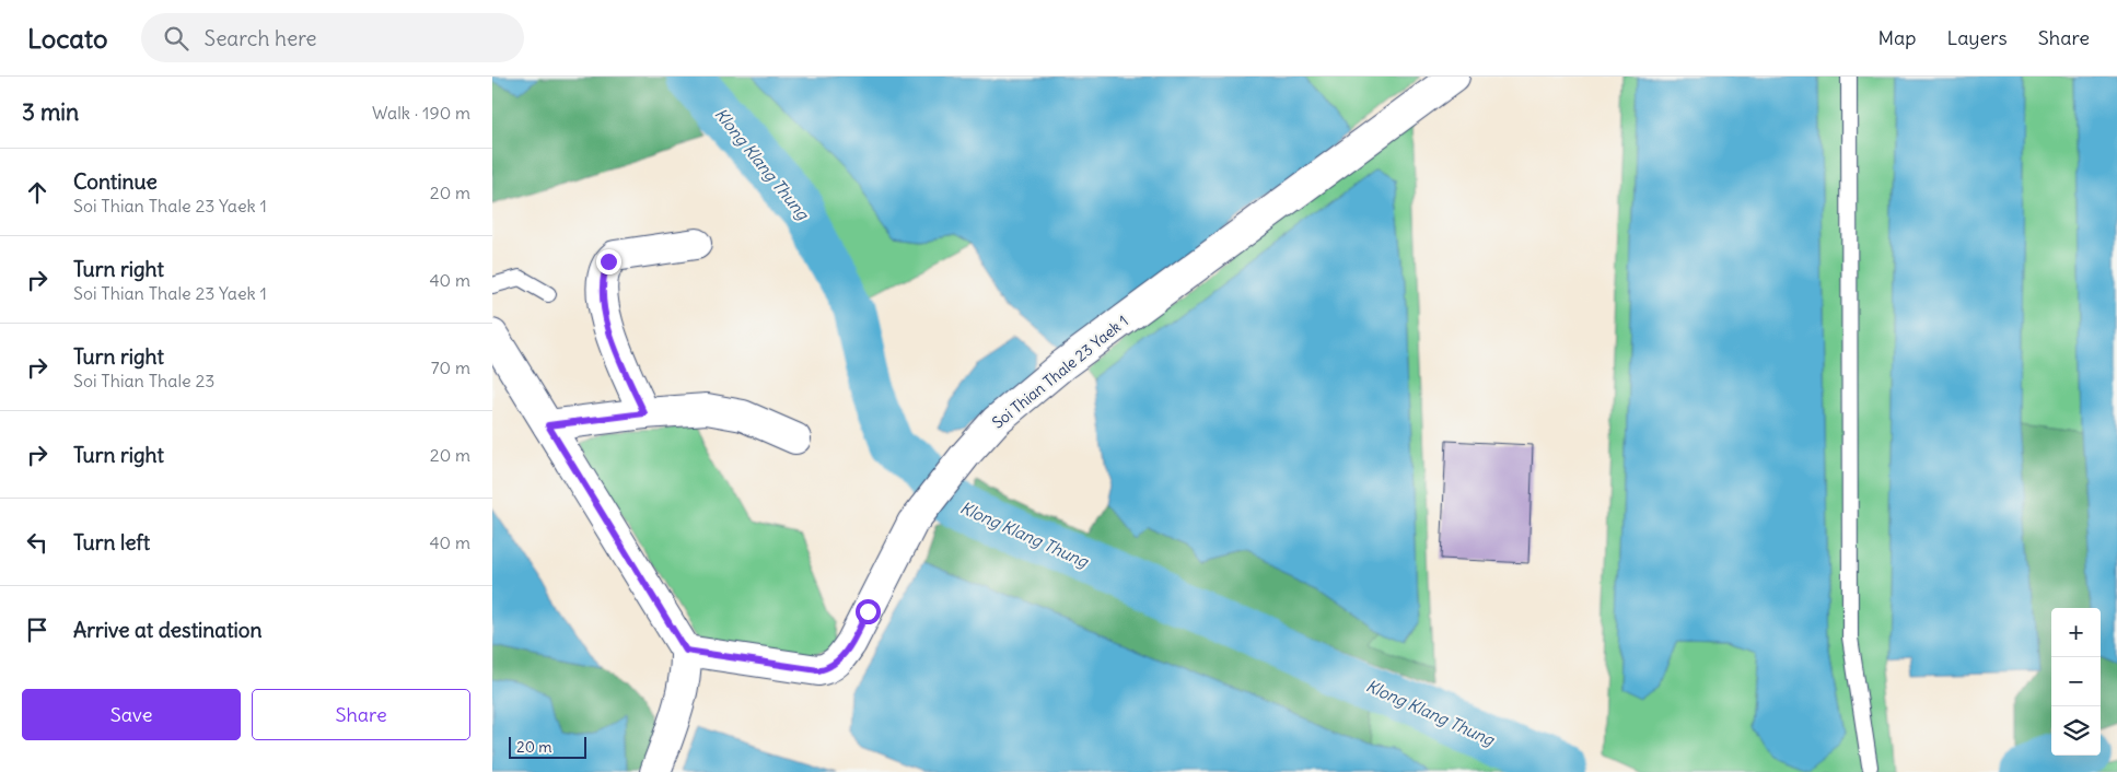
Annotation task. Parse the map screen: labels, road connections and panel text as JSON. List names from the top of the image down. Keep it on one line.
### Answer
{"streets":{"street":["Soi Thian Thale 23 Yaek 1"]},"water":["Klong Klang Thung"],"scale_bar":"20 m","page":{"header":"Locato","search":"Search here","nav":["Map","Layers","Share"],"heading":["3 min","Walk · 190 m"],"list":[["Continue","Soi Thian Thale 23 Yaek 1","20 m"],["Turn right","Soi Thian Thale 23 Yaek 1","40 m"],["Turn right","Soi Thian Thale 23","70 m"],["Turn right","20 m"],["Turn left","40 m"],"Arrive at destination"],"map_buttons":["+","−"],"buttons":["Save","Share"],"scale":"20 m"}}
